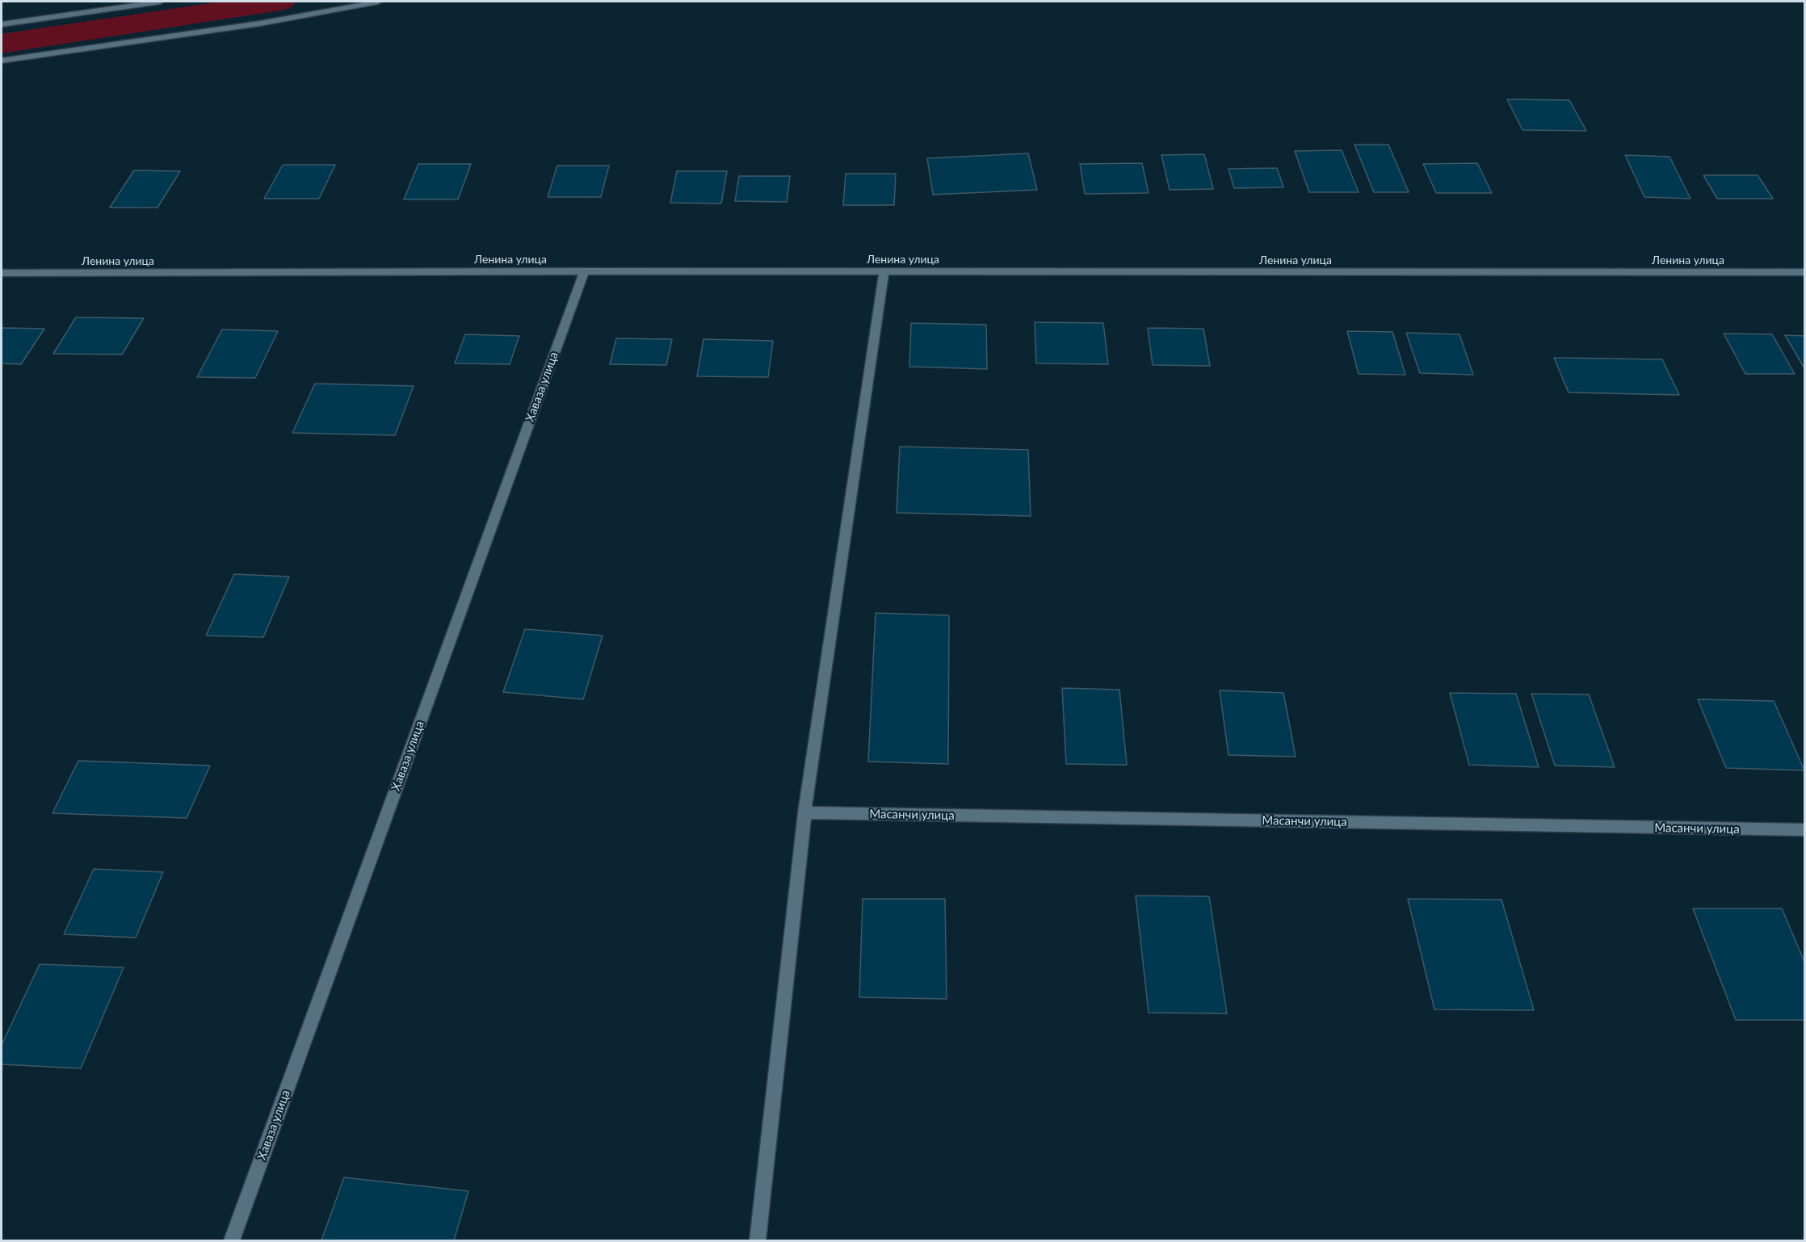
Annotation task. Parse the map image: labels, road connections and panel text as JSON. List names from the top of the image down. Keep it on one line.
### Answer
{"streets":{"street":["Ленина улица","Хаваза улица","Масанчи улица"]},"crossings":[["Ленина улица","Хаваза улица"]]}
